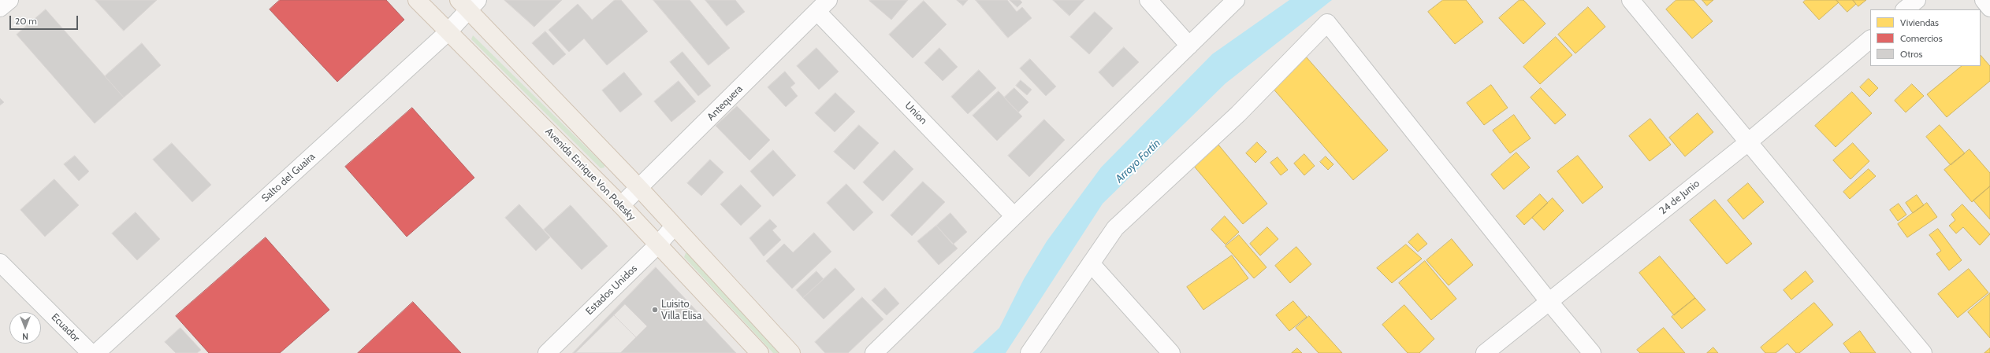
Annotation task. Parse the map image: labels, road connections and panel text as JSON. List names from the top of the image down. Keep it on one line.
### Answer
{"streets":{"main road":["Avenida Enrique Von Polesky"],"street":["Antequera","Union","Salto del Guaira","24 de Junio","Estados Unidos","Ecuador"]},"crossings":[["Antequera","Union"],["Antequera","Avenida Enrique Von Polesky"],["Avenida Enrique Von Polesky","Salto del Guaira"],["Avenida Enrique Von Polesky","Estados Unidos"]],"water":["Arroyo Fortín"],"places":["Luisito Villa Elisa"],"legend":["Viviendas","Comercios","Otros"],"scale_bar":"20 m","north":"bottom"}
